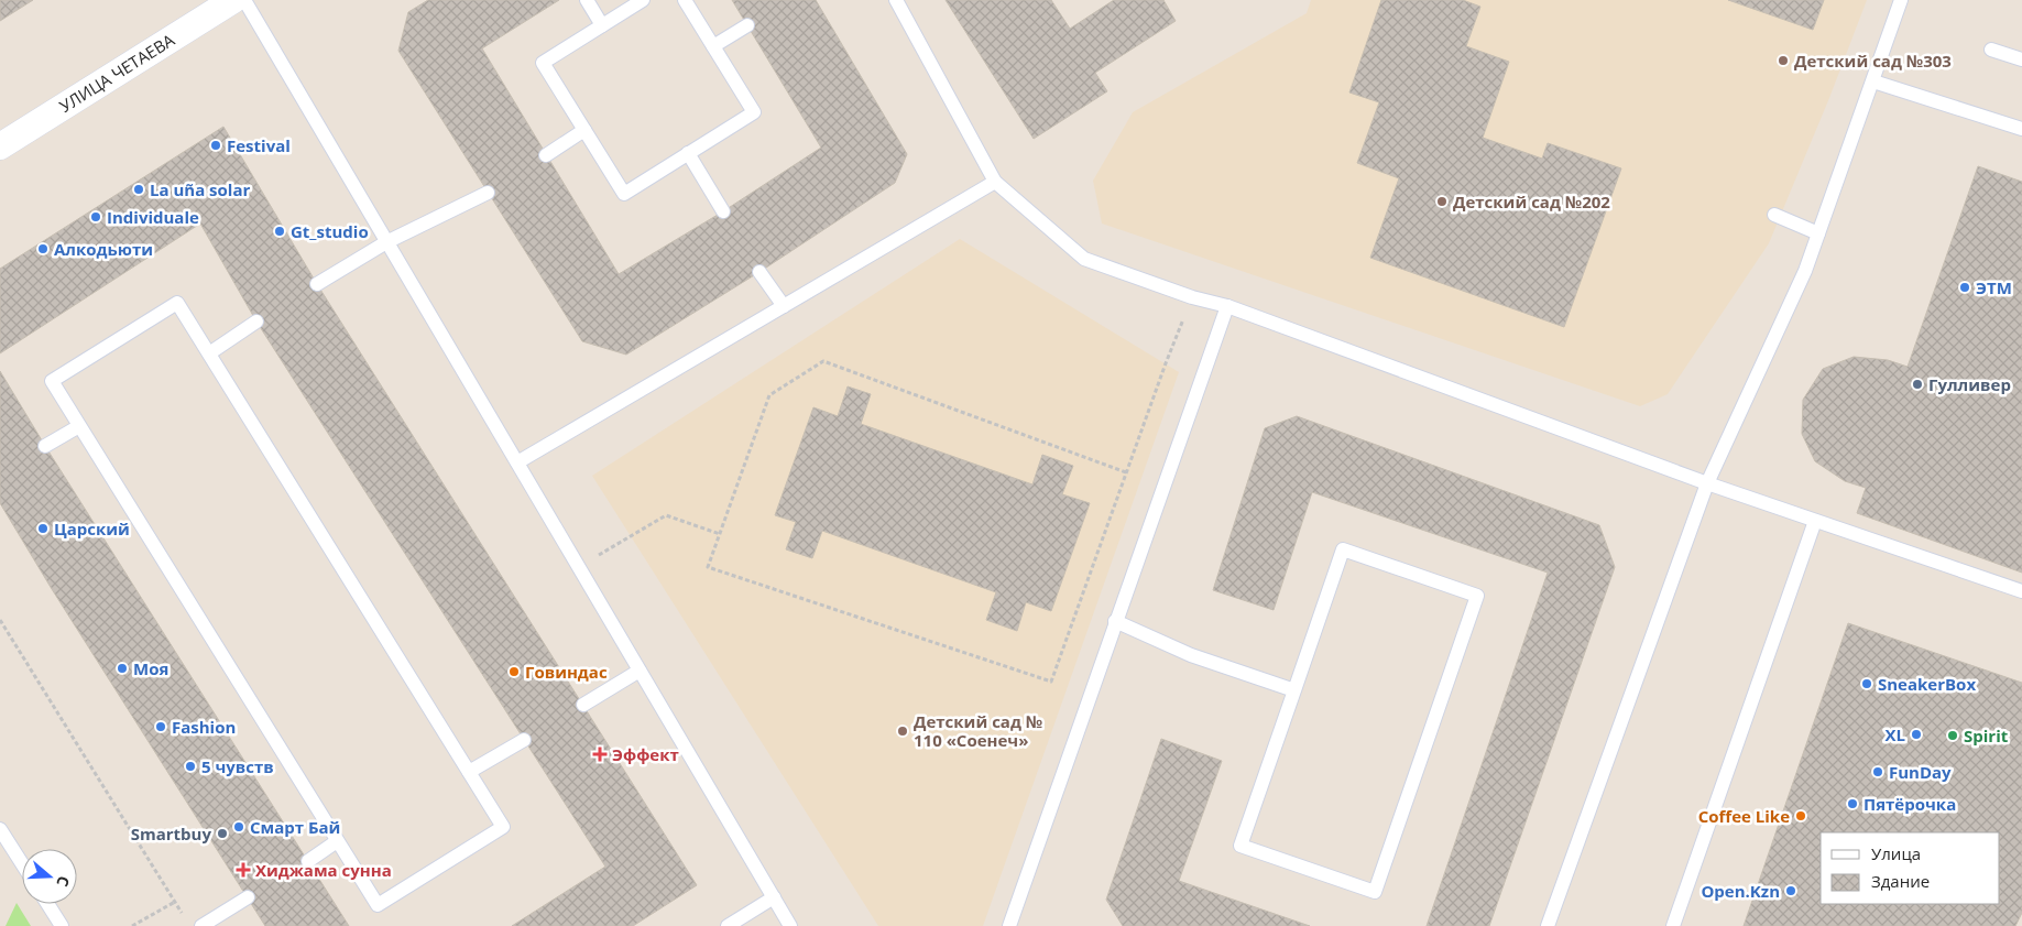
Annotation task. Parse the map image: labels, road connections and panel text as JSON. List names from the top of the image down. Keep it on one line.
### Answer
{"streets":{"street":["УЛИЦА ЧЕТАЕВА"]},"places":{"other":["Детский сад №303","Festival","La uña solar","Детский сад №202","Individuale","Gt_studio","Алкодьюти","ЭТМ","Гулливер","Царский","Моя","Говиндас","SneakerBox","Fashion","Детский сад № 110 «Соенеч»","XL","Spirit","5 чувств","FunDay","Пятёрочка","Coffee Like","Смарт Бай","Smartbuy","Open.Kzn"],"health":["Эффект","Хиджама сунна"]},"legend":["Улица","Здание"],"north":"right"}
